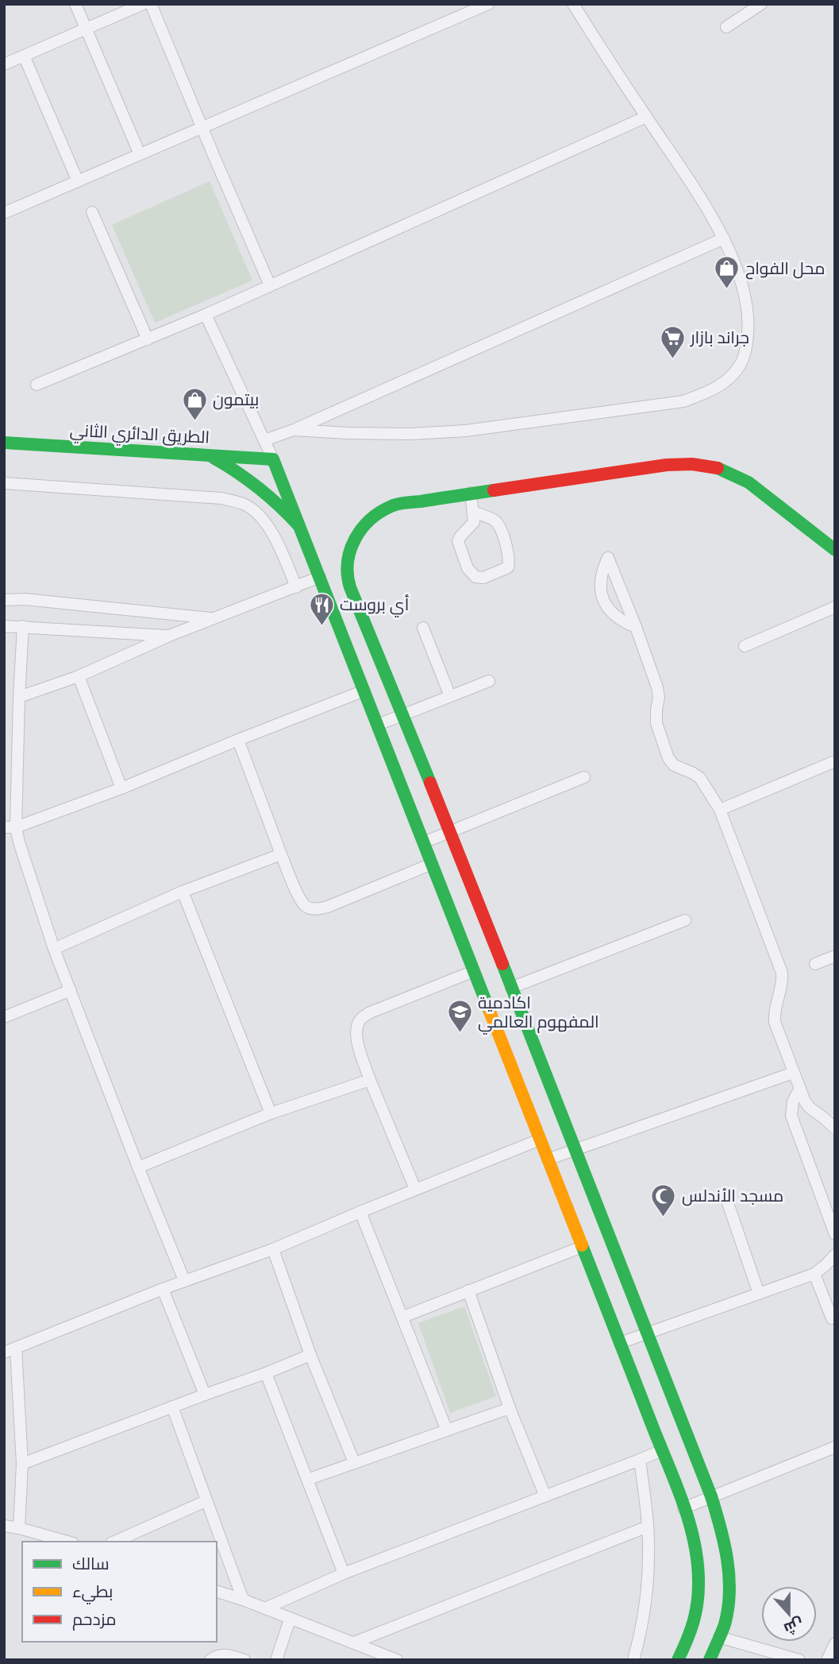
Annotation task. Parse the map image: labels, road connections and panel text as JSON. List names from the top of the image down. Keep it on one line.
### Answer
{"streets":{"street":["الطريق الدائري الثاني"]},"places":{"shop":["محل الفواح","بيتمون"],"supermarket":["جراند بازار"],"restaurant":["أي بروست"],"school or university":["اكادمية المفهوم العالمي"],"mosque":["مسجد الأندلس"]},"legend":["سالك","بطيء","مزدحم"],"north":"bottom"}
